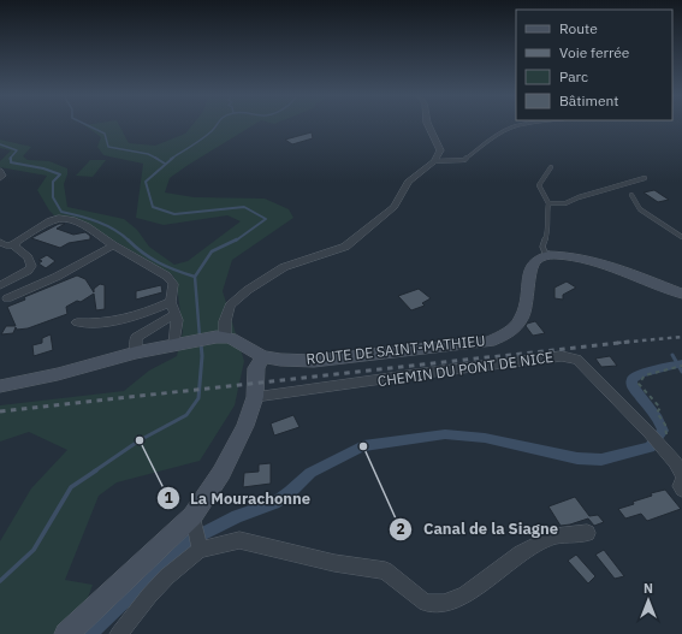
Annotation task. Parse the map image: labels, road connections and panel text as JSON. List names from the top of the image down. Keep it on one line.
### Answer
{"streets":{"street":["ROUTE DE SAINT-MATHIEU","CHEMIN DU PONT DE NICE"]},"places":["La Mourachonne","Canal de la Siagne"],"legend":["Route","Voie ferrée","Parc","Bâtiment"],"north":"top"}
